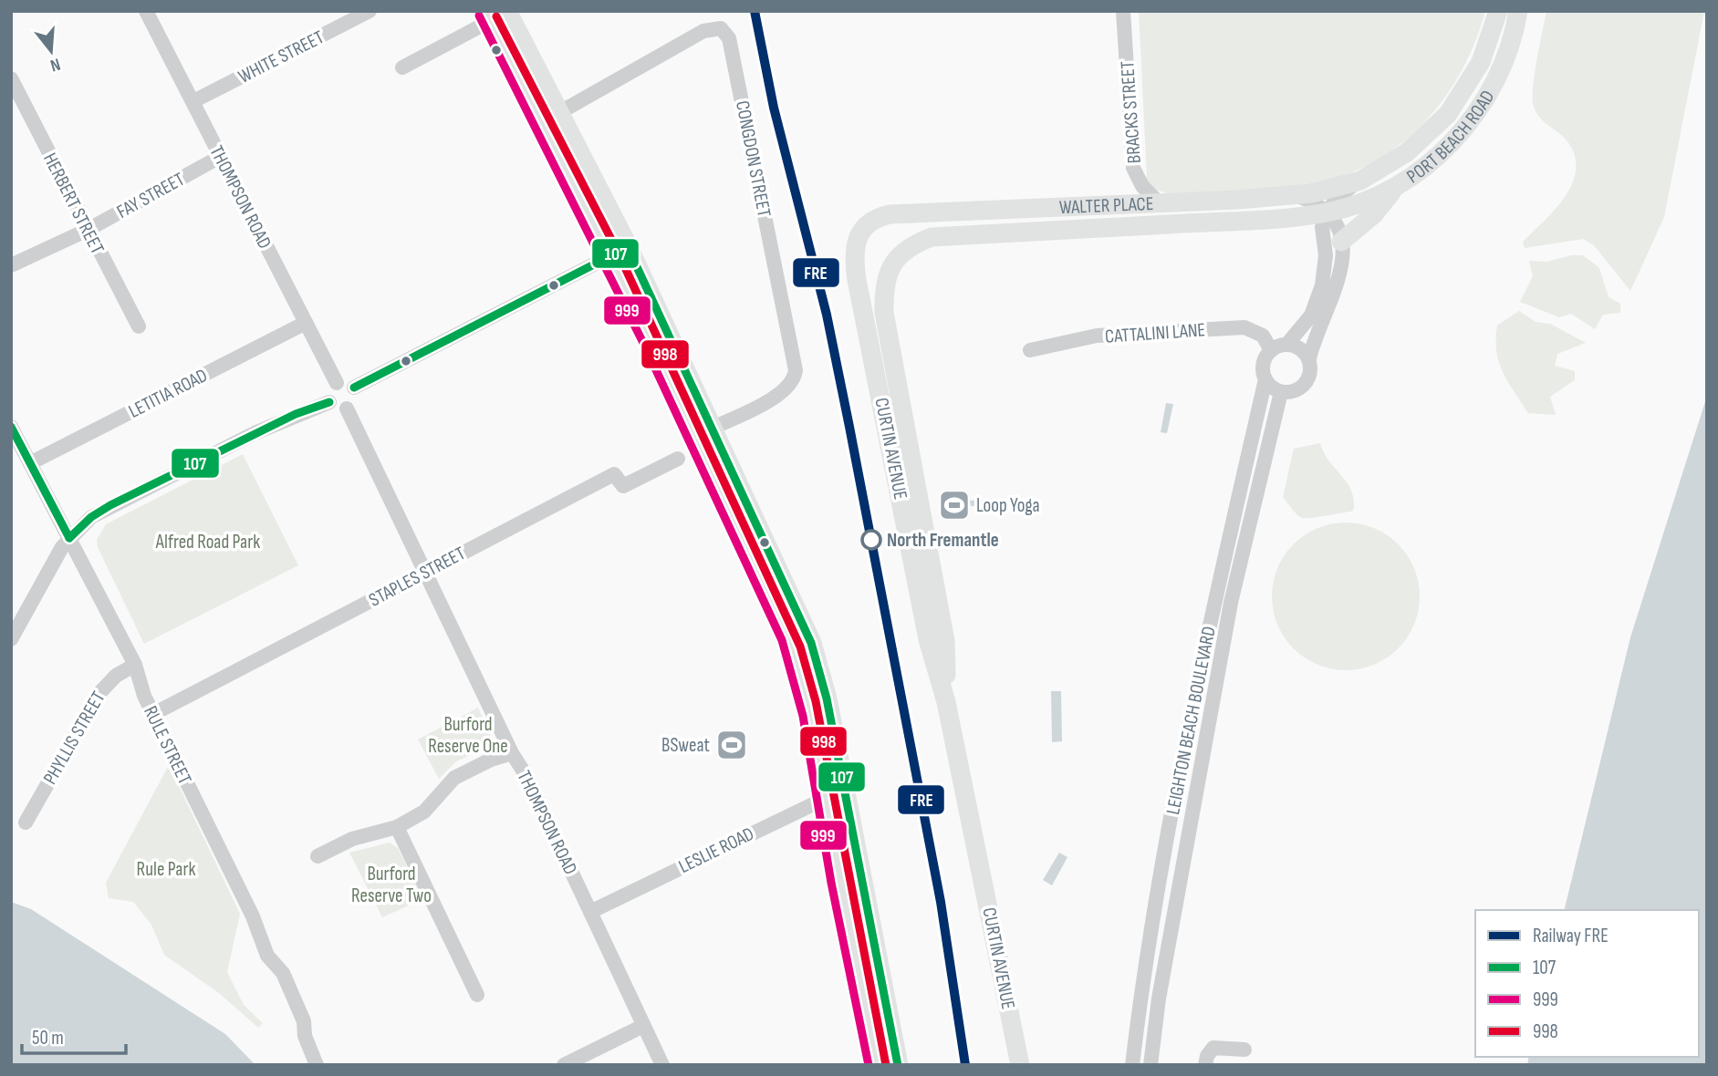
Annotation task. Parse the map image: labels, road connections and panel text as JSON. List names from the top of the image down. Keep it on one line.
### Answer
{"streets":{"main road":["PORT BEACH ROAD","WALTER PLACE","CURTIN AVENUE"],"street":["WHITE STREET","BRACKS STREET","CONGDON STREET","FAY STREET","THOMPSON ROAD","HERBERT STREET","CATTALINI LANE","LETITIA ROAD","STAPLES STREET","LEIGHTON BEACH BOULEVARD","PHYLLIS STREET","RULE STREET","LESLIE ROAD"]},"crossings":[["WHITE STREET","THOMPSON ROAD"],["BRACKS STREET","WALTER PLACE"],["PORT BEACH ROAD","WALTER PLACE"],["FAY STREET","THOMPSON ROAD"],["FAY STREET","HERBERT STREET"],["THOMPSON ROAD","LETITIA ROAD"],["THOMPSON ROAD","STAPLES STREET"],["THOMPSON ROAD","LESLIE ROAD"],["WALTER PLACE","CURTIN AVENUE"],["CATTALINI LANE","LEIGHTON BEACH BOULEVARD"],["LETITIA ROAD","RULE STREET"],["STAPLES STREET","RULE STREET"],["PHYLLIS STREET","RULE STREET"]],"parks":["Alfred Road Park","Burford Reserve One","Rule Park","Burford Reserve Two"],"places":{"sports":["Loop Yoga","BSweat"],"other":["North Fremantle"]},"lines":["rail line FRE","transit line 999","transit line 998","transit line 107"],"legend":["Railway FRE","107","999","998"],"scale_bar":"50 m","north":"bottom"}
